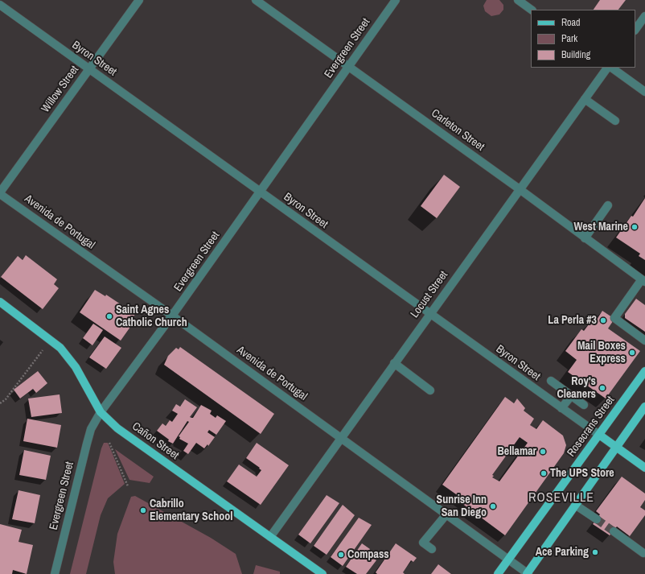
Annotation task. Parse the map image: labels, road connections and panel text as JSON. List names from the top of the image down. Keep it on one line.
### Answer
{"streets":{"main road":["Rosecrans Street","Cañon Street"],"street":["Evergreen Street","Byron Street","Willow Street","Carleton Street","Avenida de Portugal","Locust Street"]},"crossings":[["Evergreen Street","Byron Street"],["Evergreen Street","Carleton Street"],["Evergreen Street","Avenida de Portugal"],["Evergreen Street","Cañon Street"],["Byron Street","Willow Street"],["Byron Street","Locust Street"],["Byron Street","Rosecrans Street"],["Willow Street","Avenida de Portugal"],["Carleton Street","Locust Street"],["Avenida de Portugal","Locust Street"],["Avenida de Portugal","Rosecrans Street"],["Locust Street","Cañon Street"]],"districts":["ROSEVILLE"],"places":["West Marine","Saint Agnes Catholic Church","La Perla #3","Mail Boxes Express","Roy's Cleaners","Bellamar","The UPS Store","Sunrise Inn San Diego","Cabrillo Elementary School","Ace Parking","Compass"],"legend":["Road","Park","Building"]}
